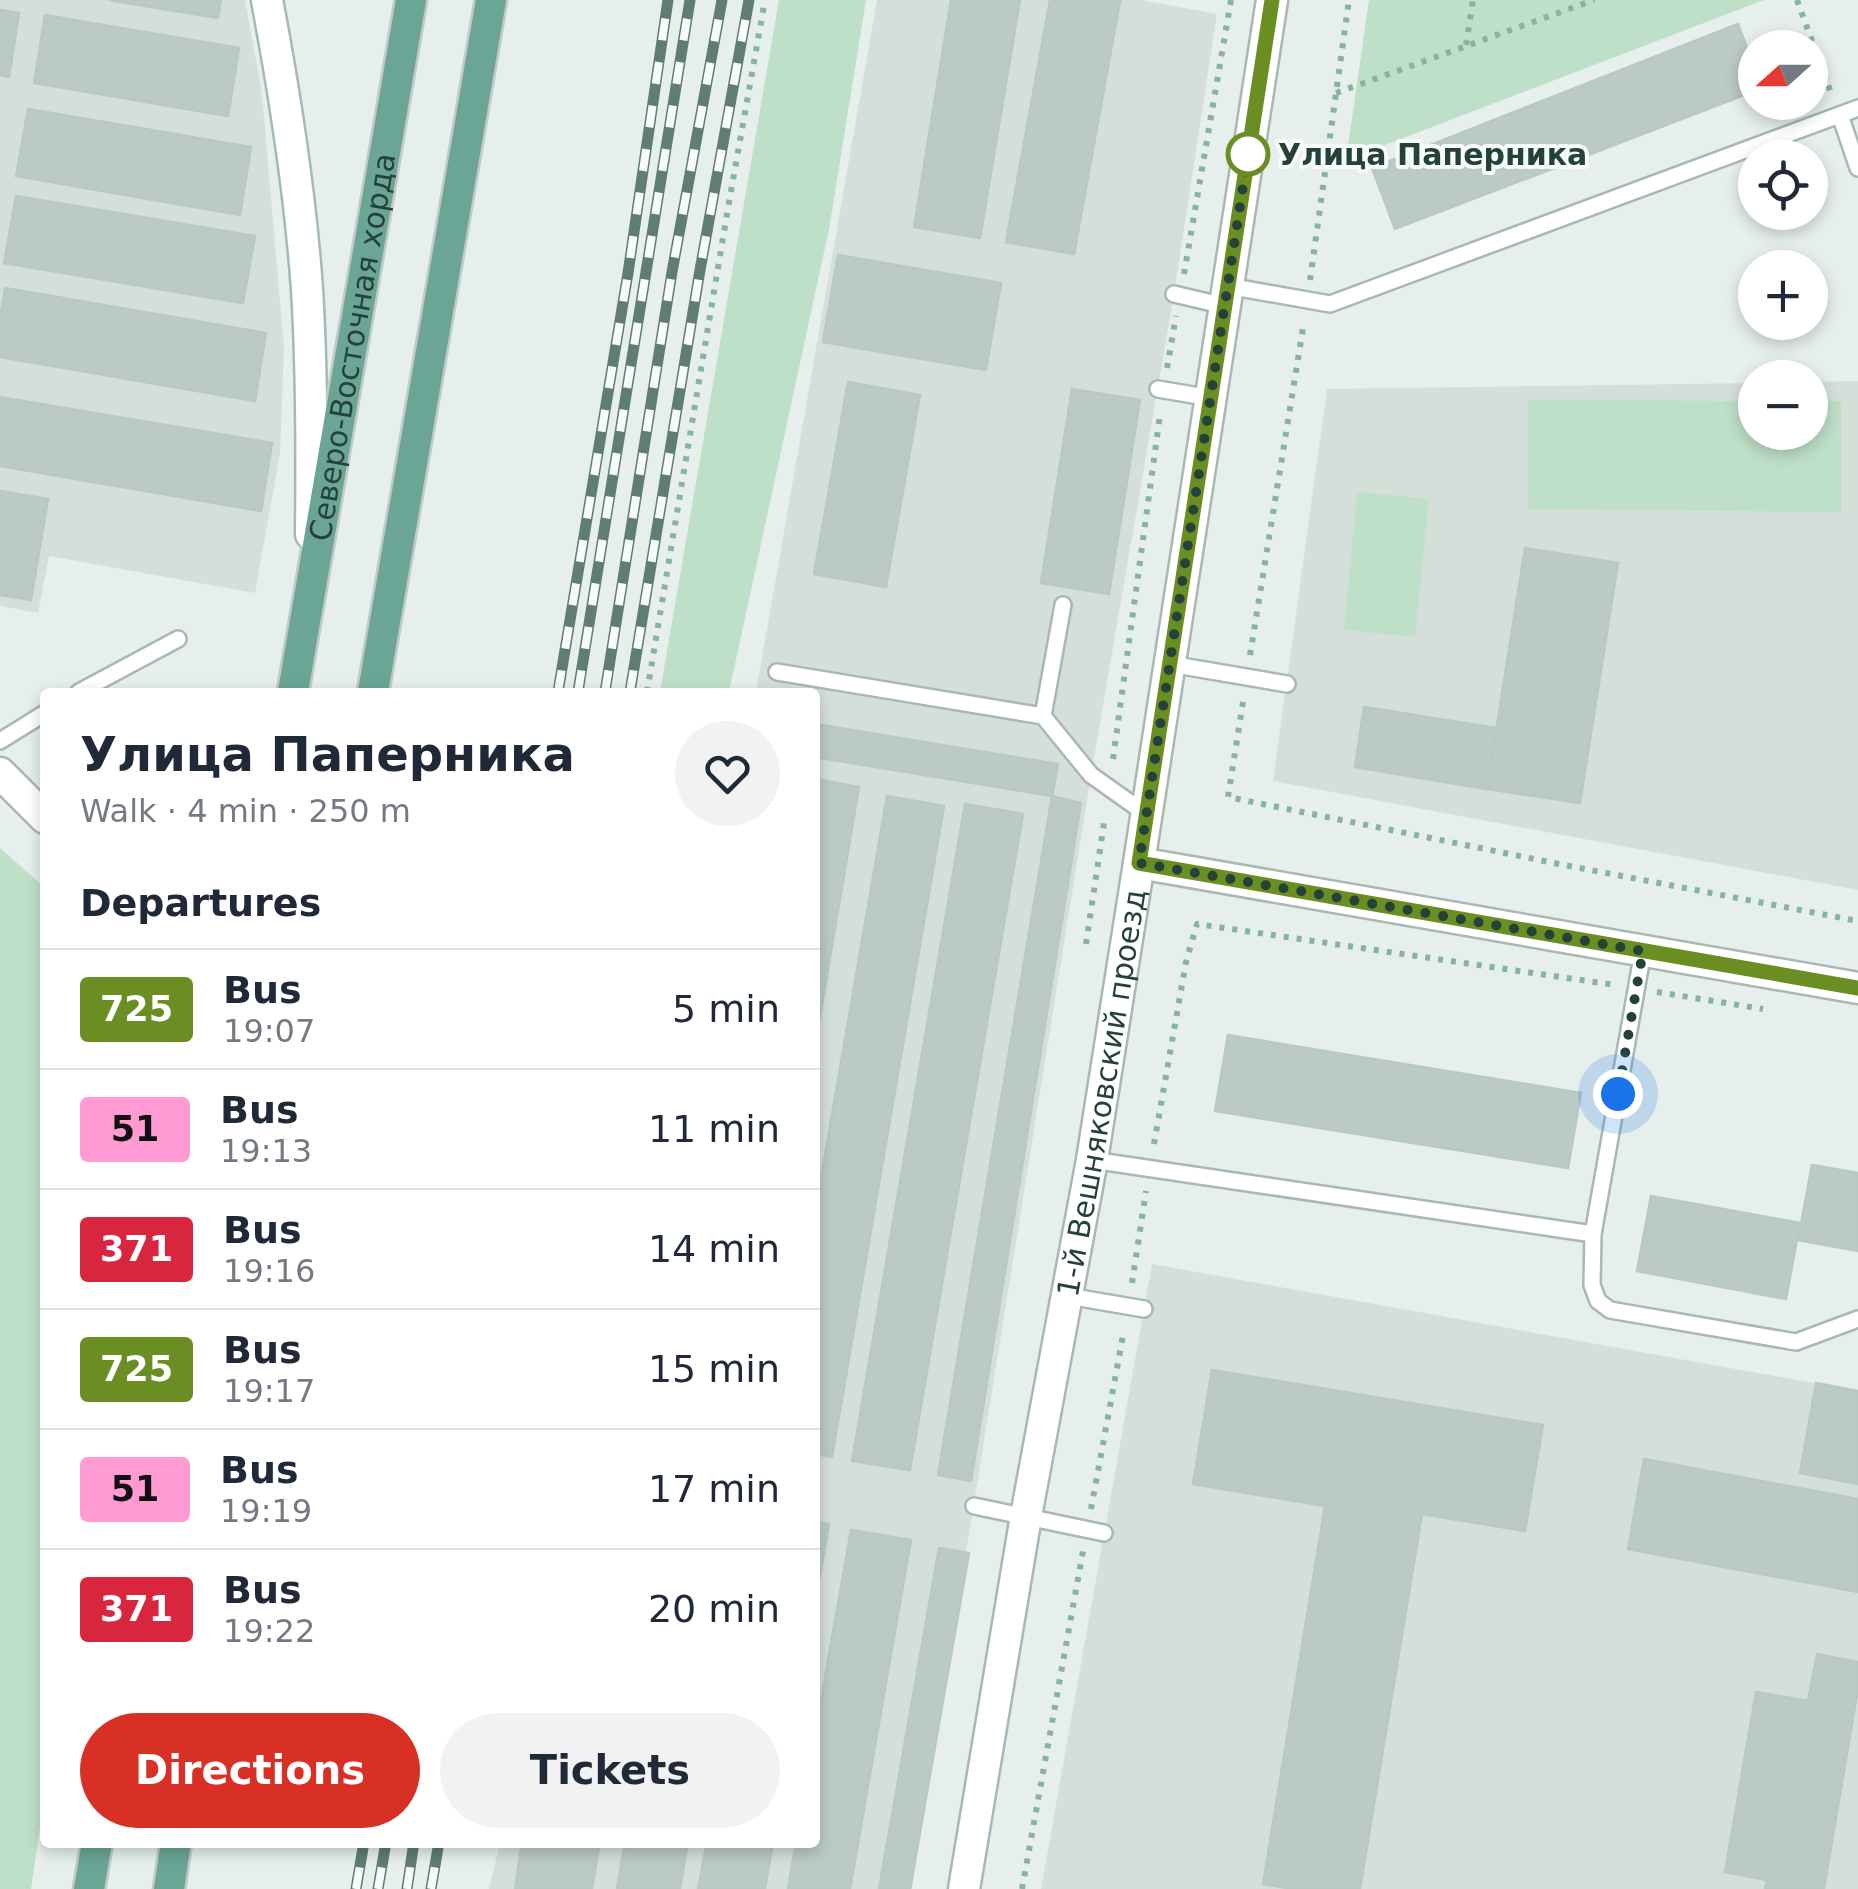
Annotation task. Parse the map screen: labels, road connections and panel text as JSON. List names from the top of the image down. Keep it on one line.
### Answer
{"streets":{"main road":["Северо-Восточная хорда"],"street":["1-й Вешняковский проезд"]},"places":["Улица Паперника"],"lines":["bus line 725"],"north":"left","page":{"map_buttons":["+","−"],"heading":[["Улица Паперника","Walk · 4 min · 250 m"],"Departures"],"list":[{"mark":"725","name":"Bus","note":"19:07","value":"5 min"},{"mark":"51","name":"Bus","note":"19:13","value":"11 min"},{"mark":"371","name":"Bus","note":"19:16","value":"14 min"},{"mark":"725","name":"Bus","note":"19:17","value":"15 min"},{"mark":"51","name":"Bus","note":"19:19","value":"17 min"},{"mark":"371","name":"Bus","note":"19:22","value":"20 min"}],"buttons":["Directions","Tickets"]}}
